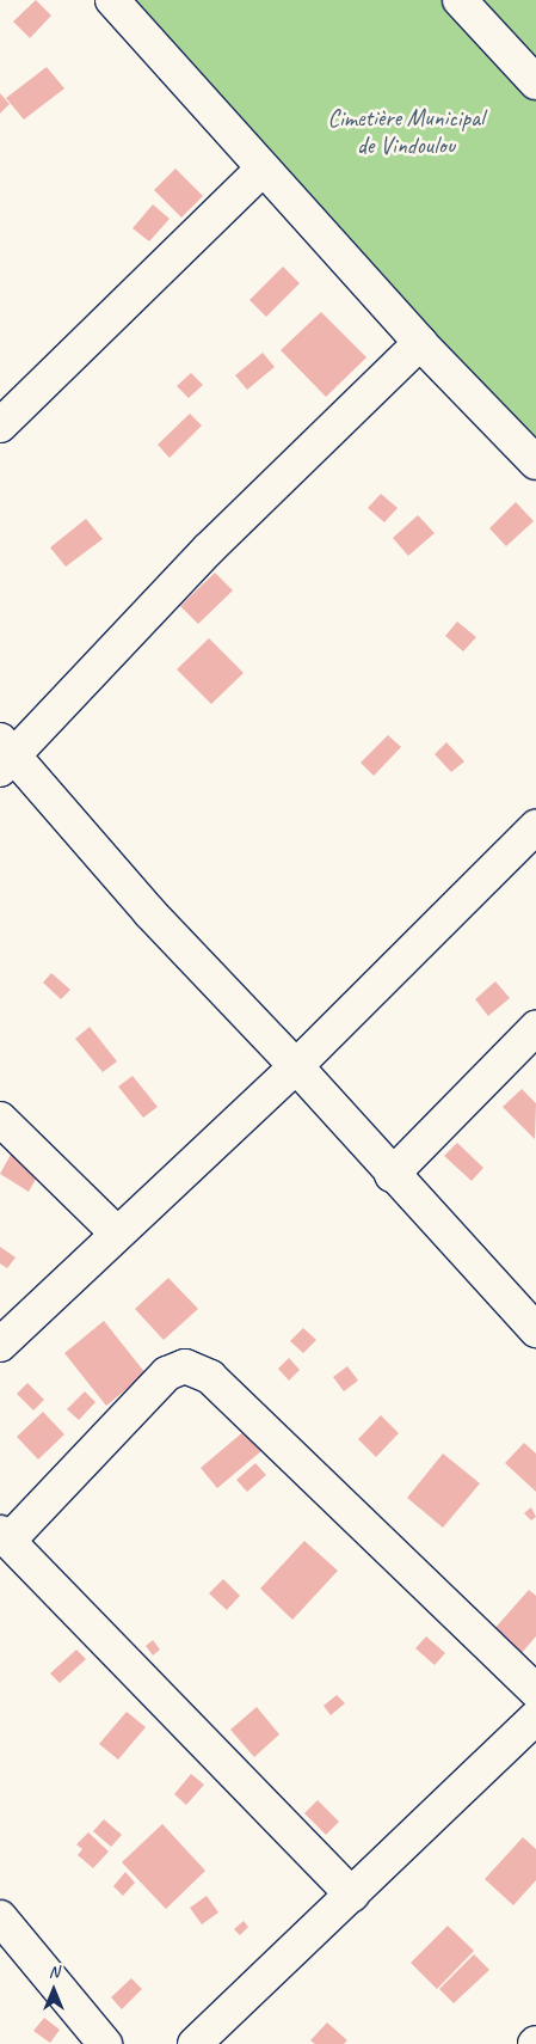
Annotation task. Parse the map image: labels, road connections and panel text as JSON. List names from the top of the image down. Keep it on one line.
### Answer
{"parks":["Cimetière Municipal de Vindoulou"],"north":"top"}
